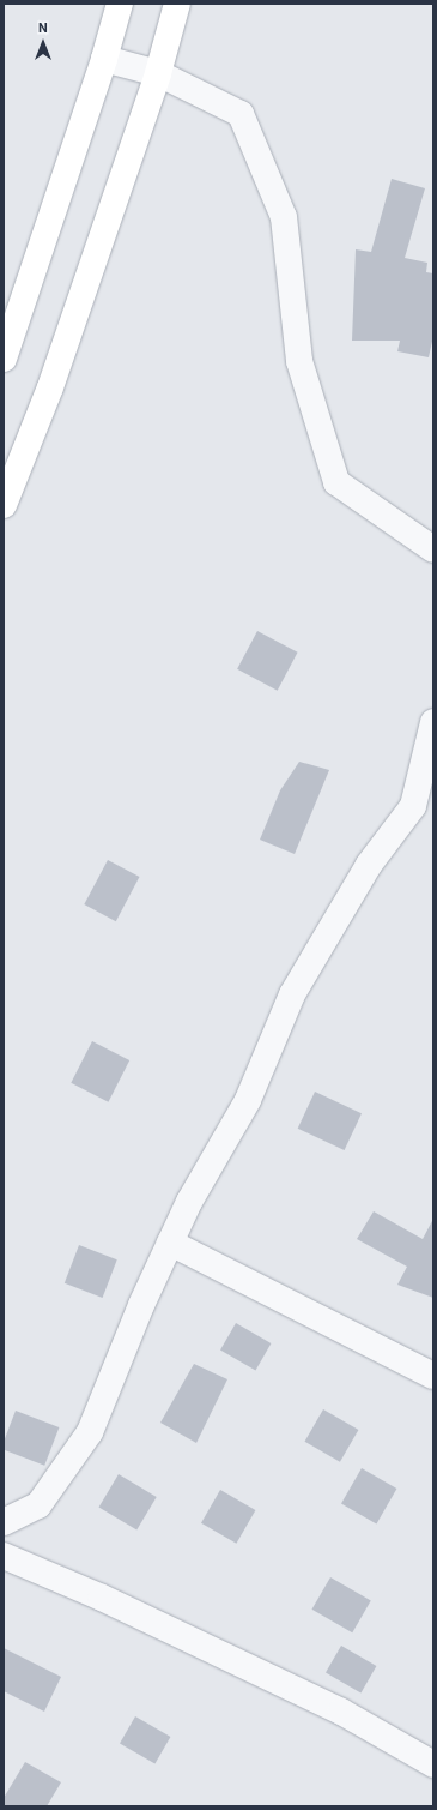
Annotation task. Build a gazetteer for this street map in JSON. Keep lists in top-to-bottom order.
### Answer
{
  "north": "top"
}
